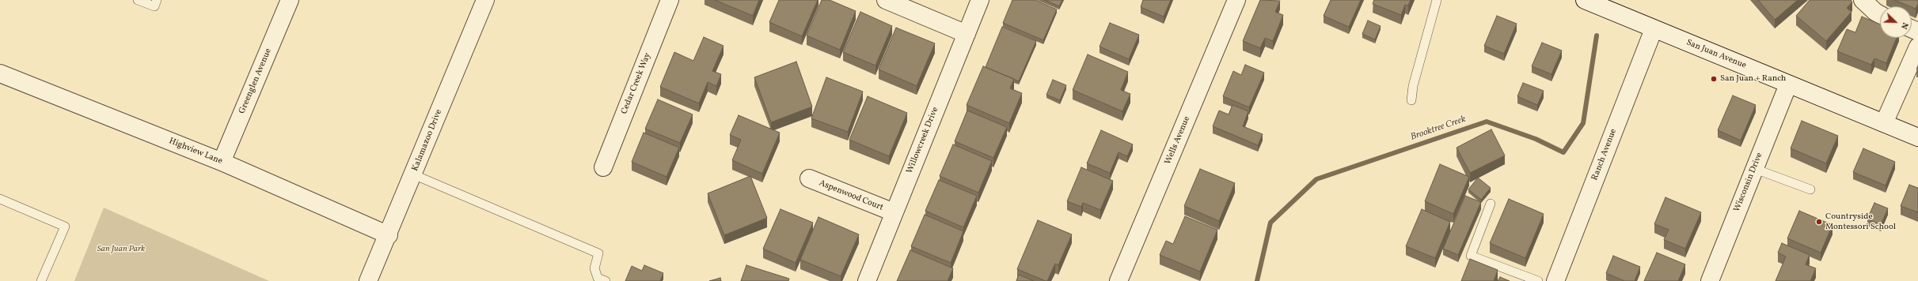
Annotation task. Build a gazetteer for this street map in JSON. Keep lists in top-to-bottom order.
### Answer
{
  "streets": {
    "street": [
      "San Juan Avenue",
      "Greenglen Avenue",
      "Cedar Creek Way",
      "Kalamazoo Drive",
      "Willowcreek Drive",
      "Wells Avenue",
      "Highview Lane",
      "Ranch Avenue",
      "Wisconsin Drive",
      "Aspenwood Court"
    ]
  },
  "crossings": [
    ["San Juan Avenue", "Ranch Avenue"],
    ["San Juan Avenue", "Wisconsin Drive"],
    ["Greenglen Avenue", "Highview Lane"],
    ["Kalamazoo Drive", "Highview Lane"],
    ["Willowcreek Drive", "Aspenwood Court"]
  ],
  "water": ["Brooktree Creek"],
  "parks": ["San Juan Park"],
  "places": ["San Juan + Ranch", "Countryside Montessori School"],
  "north": "bottom right"
}
